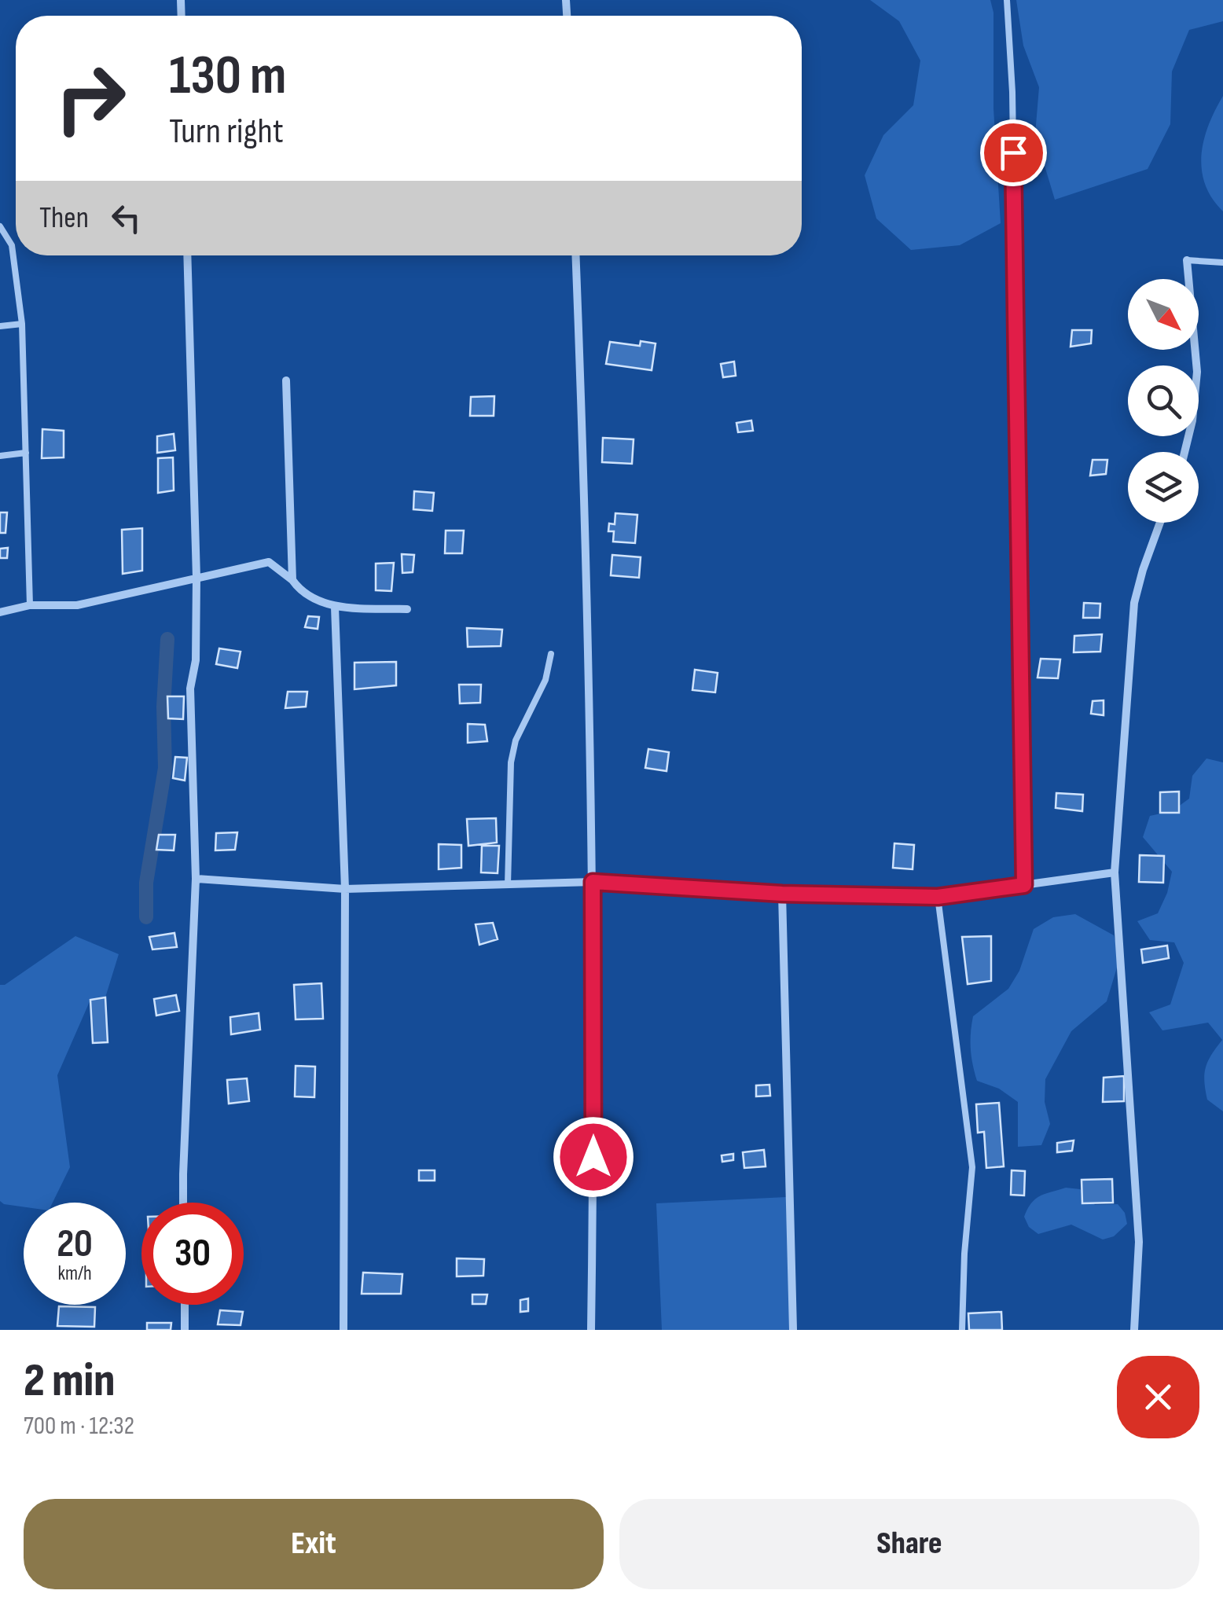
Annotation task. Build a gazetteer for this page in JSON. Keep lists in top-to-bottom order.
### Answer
{
  "north": "bottom right",
  "page": {
    "turn": ["130 m", "Turn right"],
    "then": "Then",
    "speed": "20 km/h",
    "limit": "30",
    "heading": ["2 min", "700 m · 12:32"],
    "buttons": ["Exit", "Share"]
  }
}
